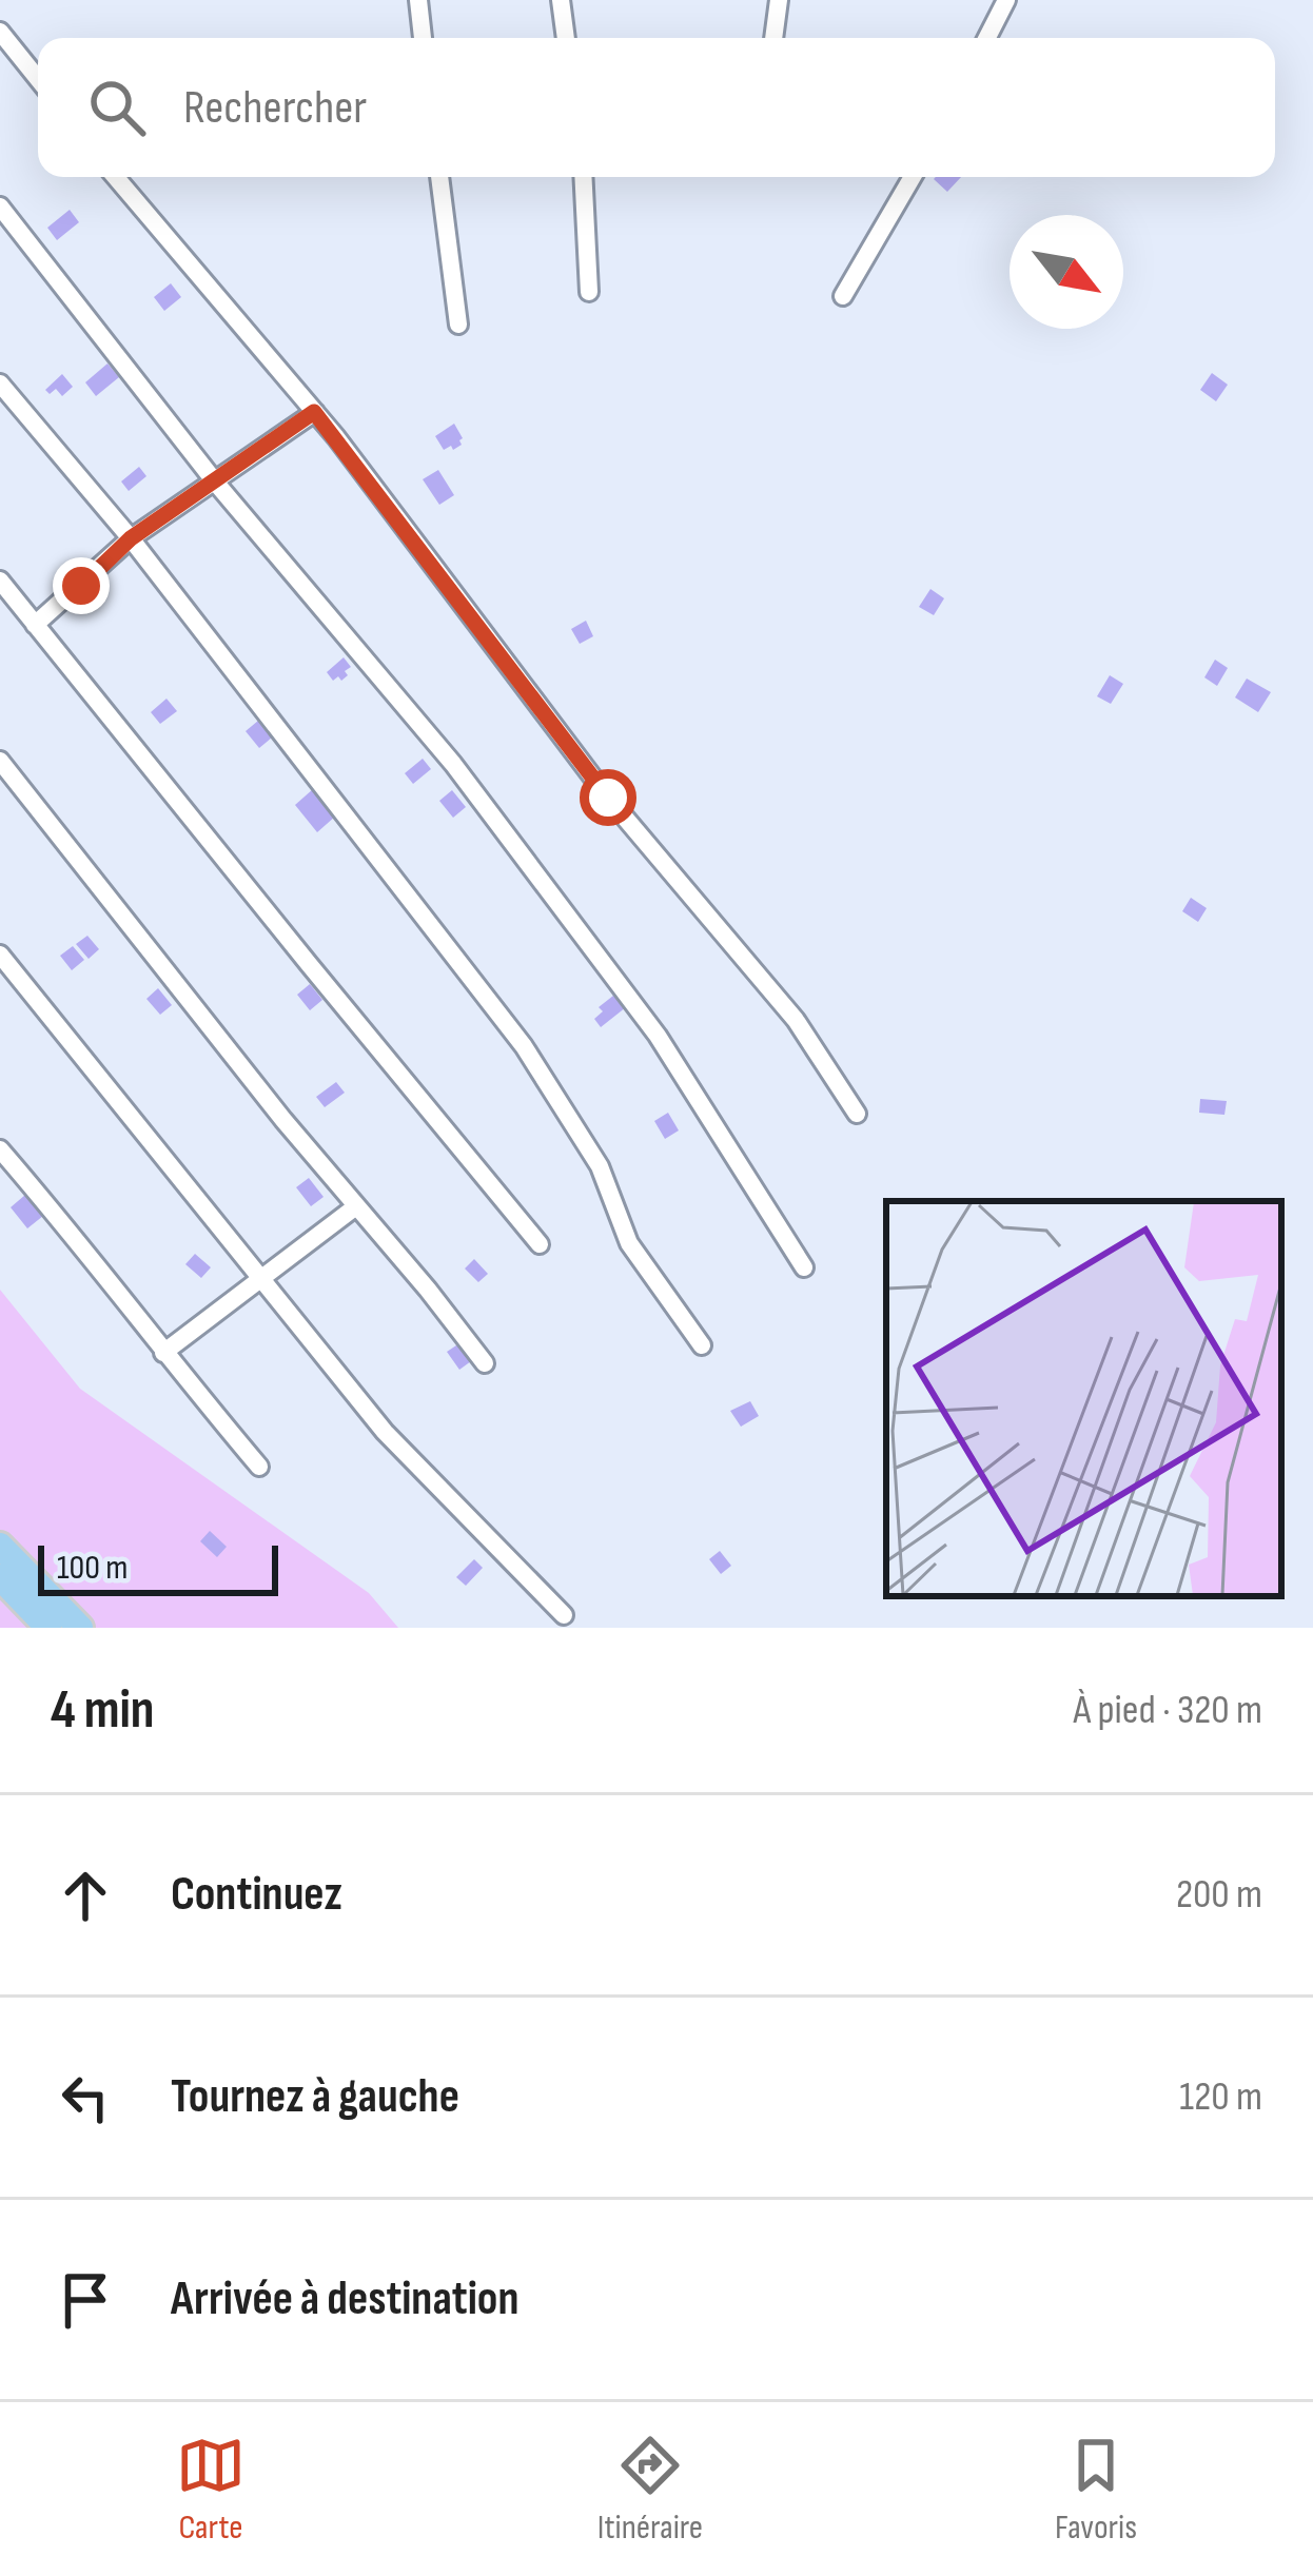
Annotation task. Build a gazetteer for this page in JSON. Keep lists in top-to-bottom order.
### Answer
{
  "scale_bar": "100 m",
  "north": "bottom right",
  "page": {
    "search": "Rechercher",
    "scale": "100 m",
    "heading": ["4 min", "À pied · 320 m"],
    "list": [
      ["Continuez", "200 m"],
      ["Tournez à gauche", "120 m"],
      "Arrivée à destination"
    ],
    "nav": ["Carte", "Itinéraire", "Favoris"]
  }
}
